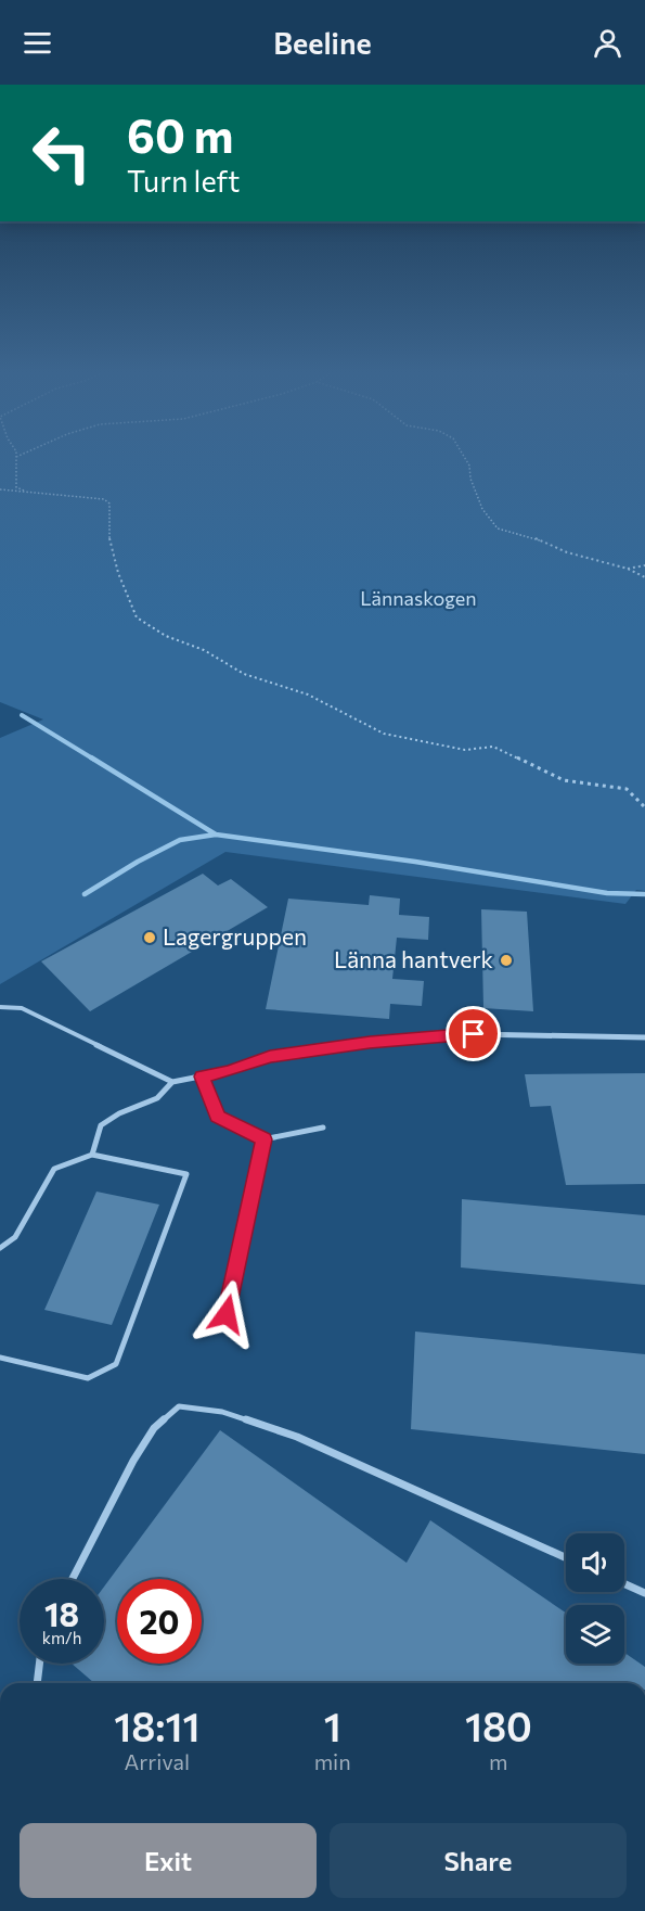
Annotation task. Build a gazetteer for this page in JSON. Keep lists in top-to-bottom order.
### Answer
{
  "parks": ["Lännaskogen"],
  "places": ["Lagergruppen", "Länna hantverk"],
  "page": {
    "header": "Beeline",
    "turn": ["60 m", "Turn left"],
    "speed": "18 km/h",
    "limit": "20",
    "eta": [
      "18:11",
      "Arrival",
      "1",
      "min",
      "180",
      "m"
    ],
    "buttons": ["Exit", "Share"]
  }
}
